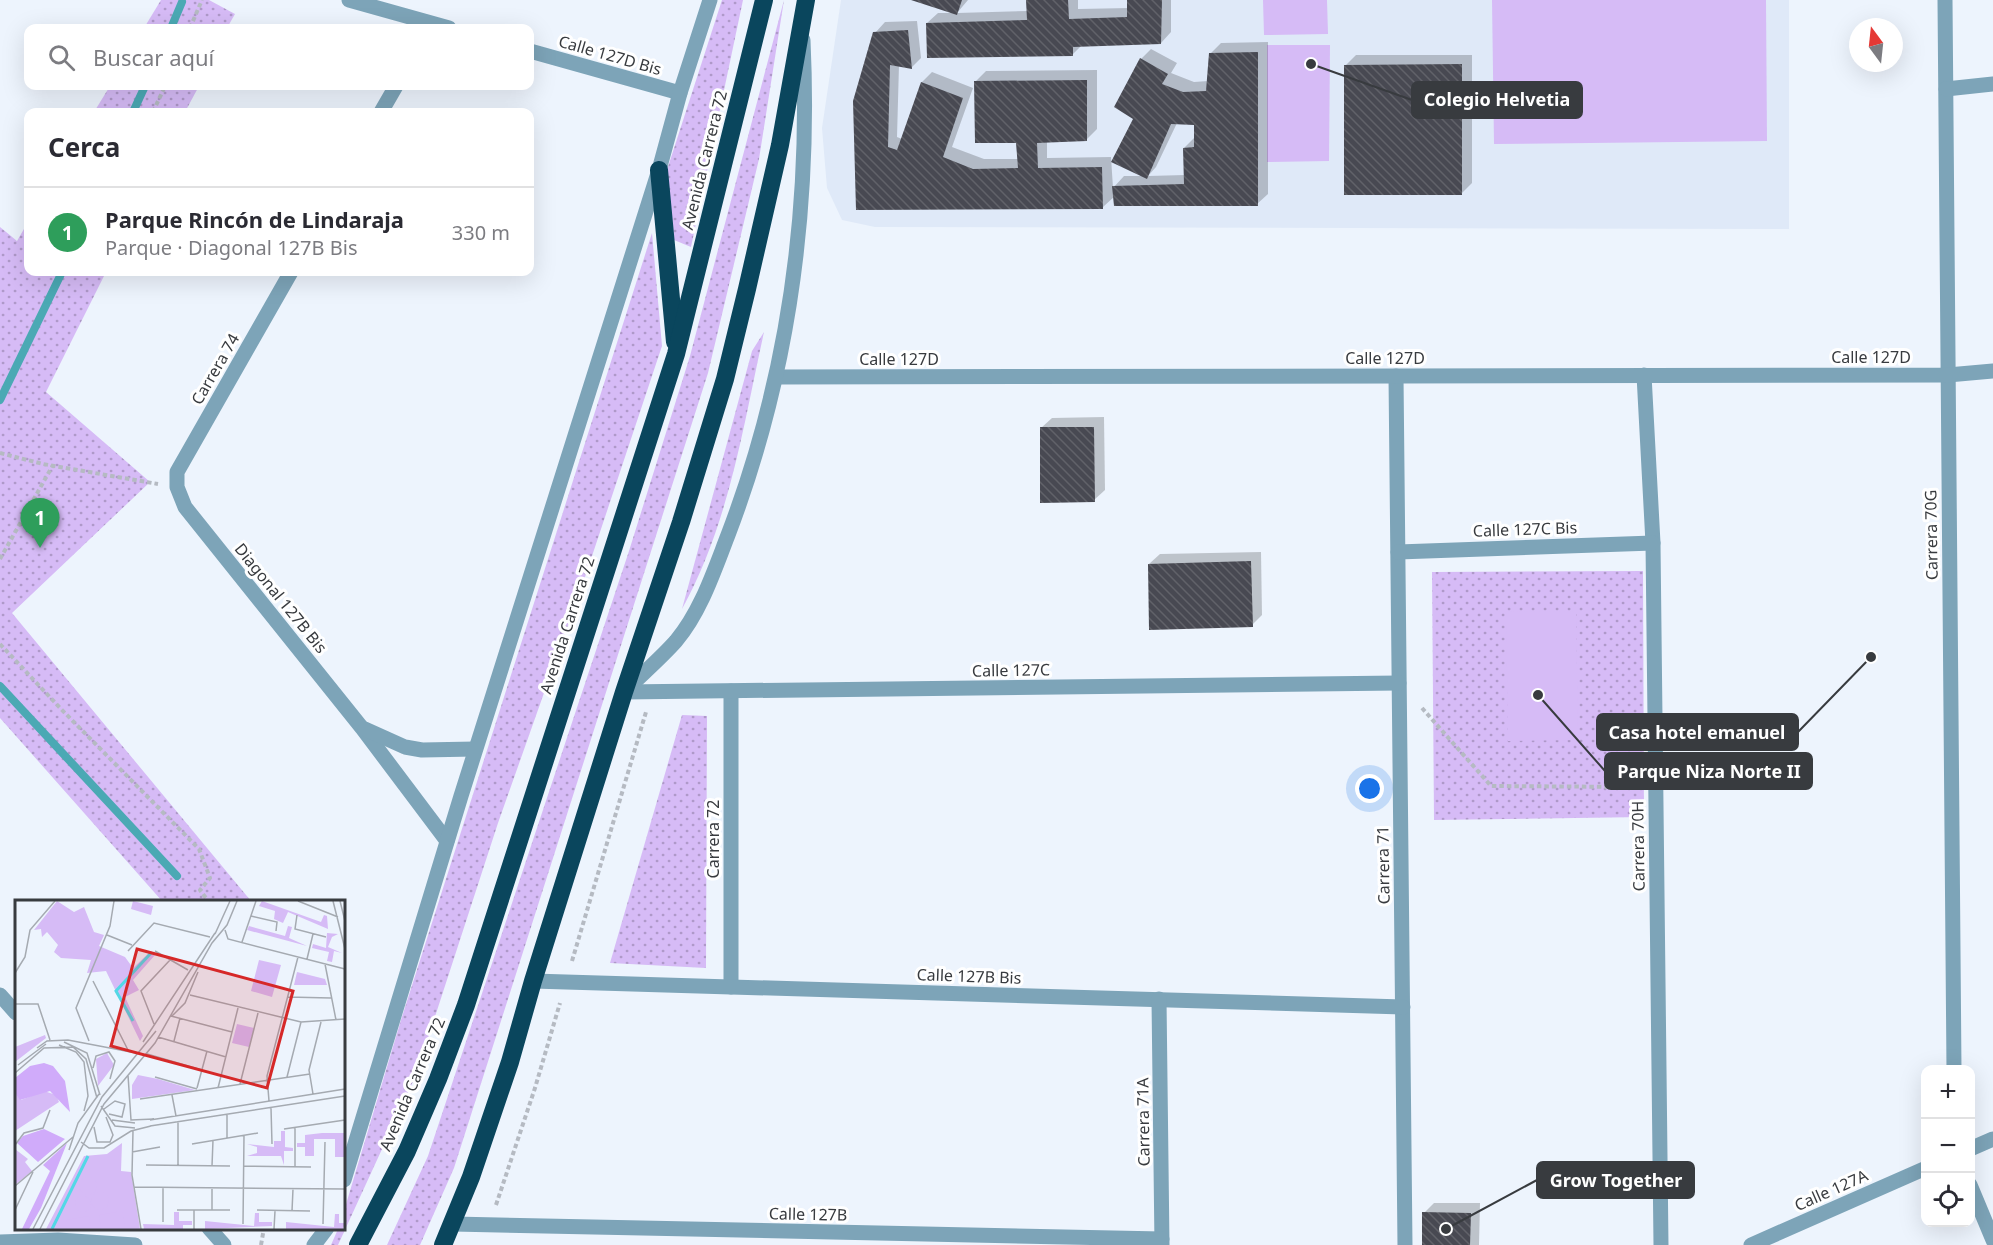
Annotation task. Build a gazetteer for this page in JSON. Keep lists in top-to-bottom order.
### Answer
{
  "streets": {
    "highway": ["Avenida Carrera 72"],
    "street": [
      "Calle 127D Bis",
      "Calle 127D",
      "Carrera 74",
      "Calle 127C Bis",
      "Carrera 70G",
      "Diagonal 127B Bis",
      "Calle 127C",
      "Carrera 72",
      "Carrera 70H",
      "Carrera 71",
      "Calle 127B Bis",
      "Carrera 71A",
      "Calle 127A",
      "Calle 127B"
    ]
  },
  "crossings": [
    ["Calle 127D Bis", "Avenida Carrera 72"],
    ["Avenida Carrera 72", "Diagonal 127B Bis"],
    ["Calle 127D", "Carrera 70G"],
    ["Calle 127D", "Carrera 70H"],
    ["Calle 127D", "Carrera 71"],
    ["Carrera 74", "Diagonal 127B Bis"],
    ["Calle 127C Bis", "Carrera 70H"],
    ["Calle 127C Bis", "Carrera 71"],
    ["Calle 127C", "Carrera 72"],
    ["Calle 127C", "Carrera 71"],
    ["Carrera 72", "Calle 127B Bis"],
    ["Carrera 71", "Calle 127B Bis"],
    ["Calle 127B Bis", "Carrera 71A"],
    ["Carrera 71A", "Calle 127B"]
  ],
  "places": [
    "Colegio Helvetia",
    "Casa hotel emanuel",
    "Parque Niza Norte II",
    "Grow Together"
  ],
  "north": "top",
  "page": {
    "search": "Buscar aquí",
    "heading": "Cerca",
    "list": [
      {
        "mark": "1",
        "name": "Parque Rincón de Lindaraja",
        "note": "Parque · Diagonal 127B Bis",
        "value": "330 m"
      }
    ],
    "pins": "1",
    "map_buttons": ["+", "−"]
  }
}
